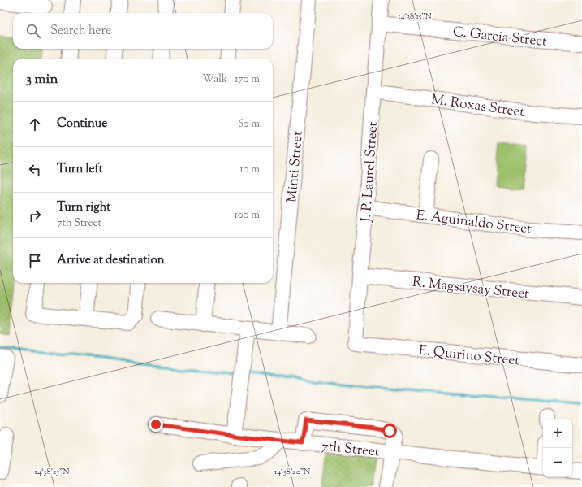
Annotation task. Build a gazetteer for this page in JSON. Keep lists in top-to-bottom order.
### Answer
{
  "streets": {
    "street": [
      "C. Garcia Street",
      "M. Roxas Street",
      "Minti Street",
      "J. P. Laurel Street",
      "E. Aguinaldo Street",
      "R. Magsaysay Street",
      "E. Quirino Street",
      "7th Street"
    ]
  },
  "crossings": [
    ["C. Garcia Street", "J. P. Laurel Street"],
    ["M. Roxas Street", "J. P. Laurel Street"],
    ["J. P. Laurel Street", "E. Aguinaldo Street"],
    ["J. P. Laurel Street", "R. Magsaysay Street"],
    ["J. P. Laurel Street", "E. Quirino Street"]
  ],
  "page": {
    "search": "Search here",
    "heading": ["3 min", "Walk · 170 m"],
    "list": [
      ["Continue", "60 m"],
      ["Turn left", "10 m"],
      ["Turn right", "7th Street", "100 m"],
      "Arrive at destination"
    ],
    "map_buttons": ["+", "−"]
  },
  "coordinates": ["14°38'15\"N", "14°38'25\"N", "14°38'20\"N"]
}
